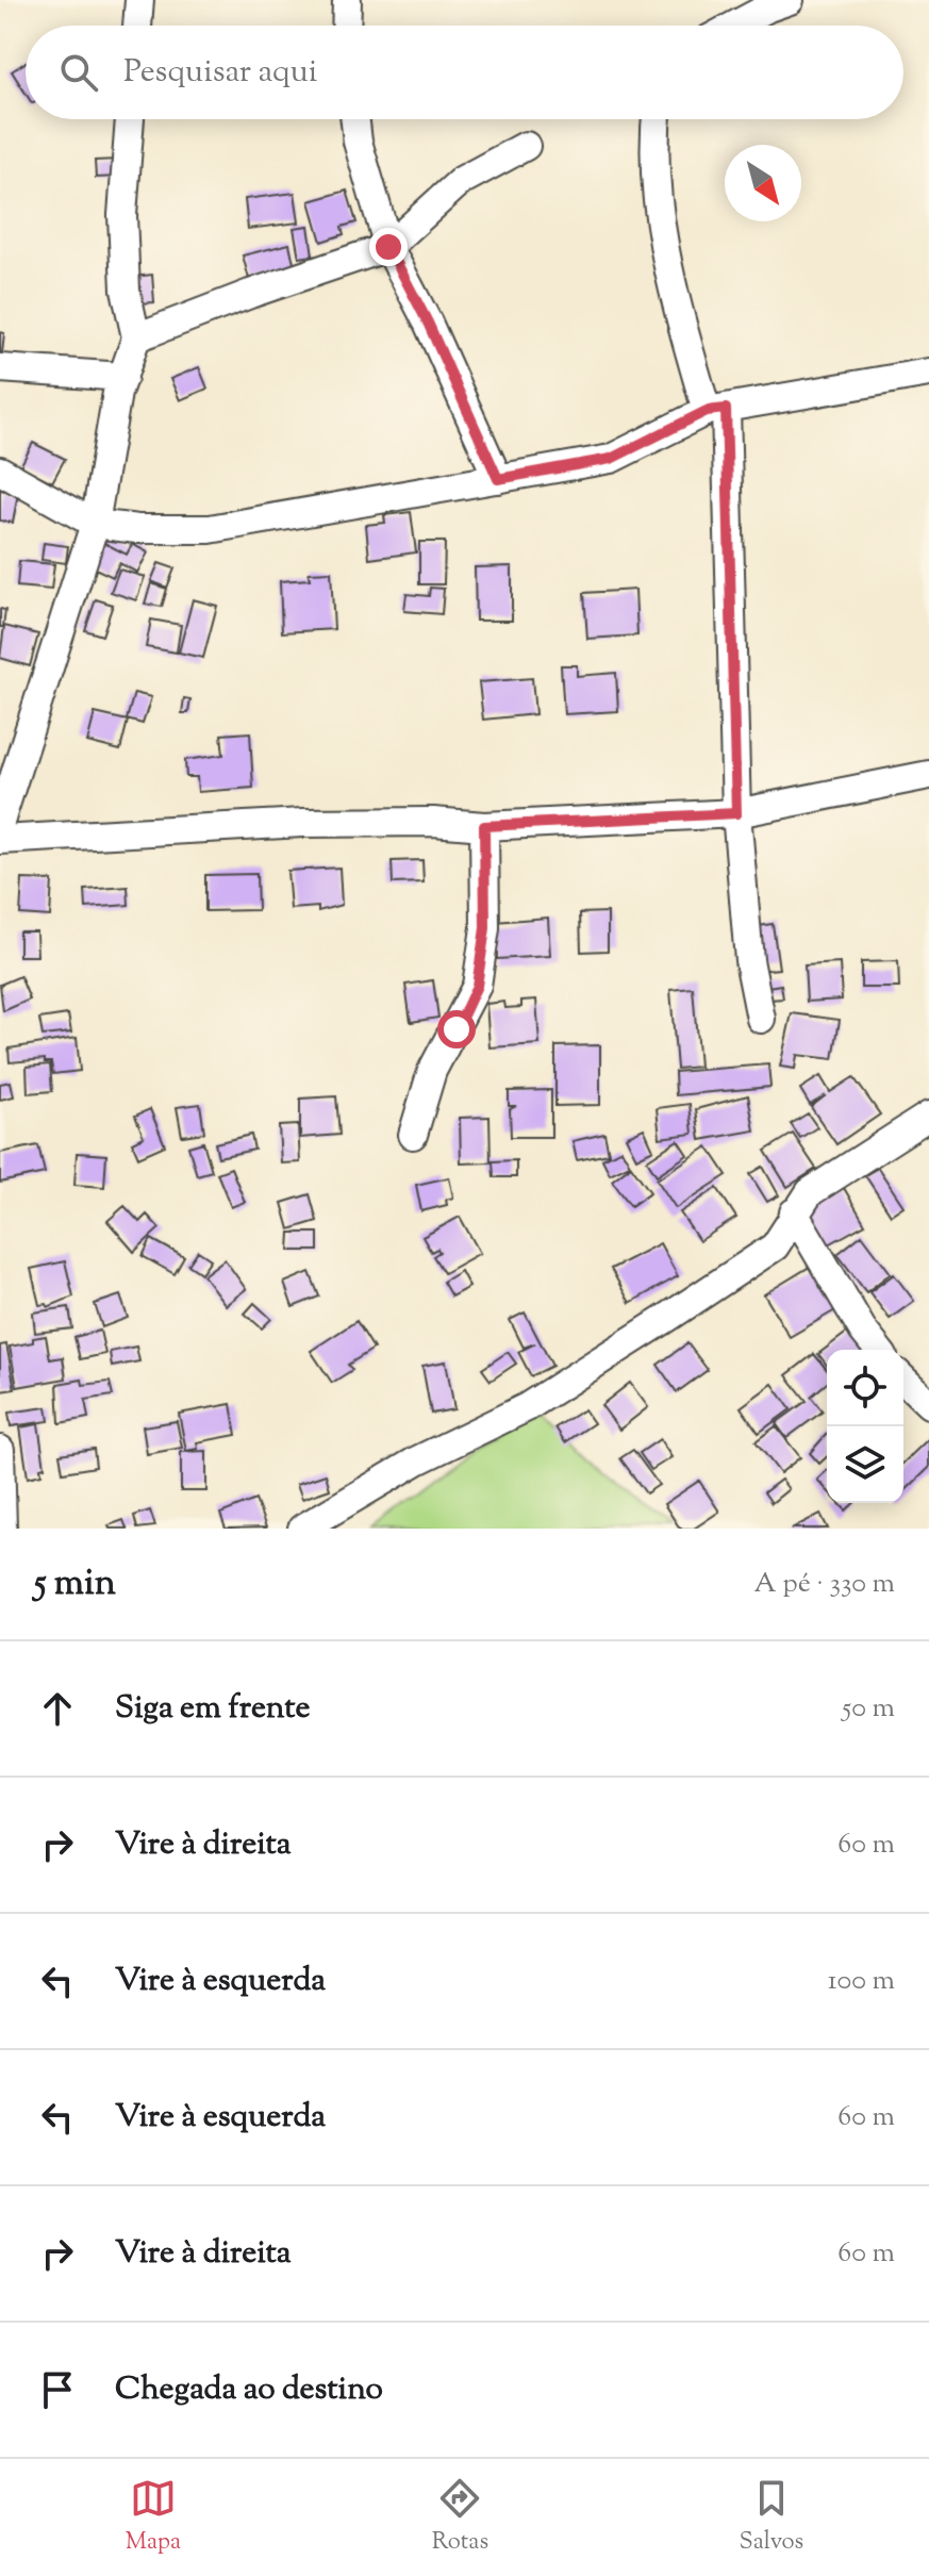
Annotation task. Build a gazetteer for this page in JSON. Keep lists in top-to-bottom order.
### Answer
{
  "north": "bottom right",
  "page": {
    "search": "Pesquisar aqui",
    "heading": ["5 min", "A pé · 330 m"],
    "list": [
      ["Siga em frente", "50 m"],
      ["Vire à direita", "60 m"],
      ["Vire à esquerda", "100 m"],
      ["Vire à esquerda", "60 m"],
      ["Vire à direita", "60 m"],
      "Chegada ao destino"
    ],
    "nav": ["Mapa", "Rotas", "Salvos"]
  }
}
